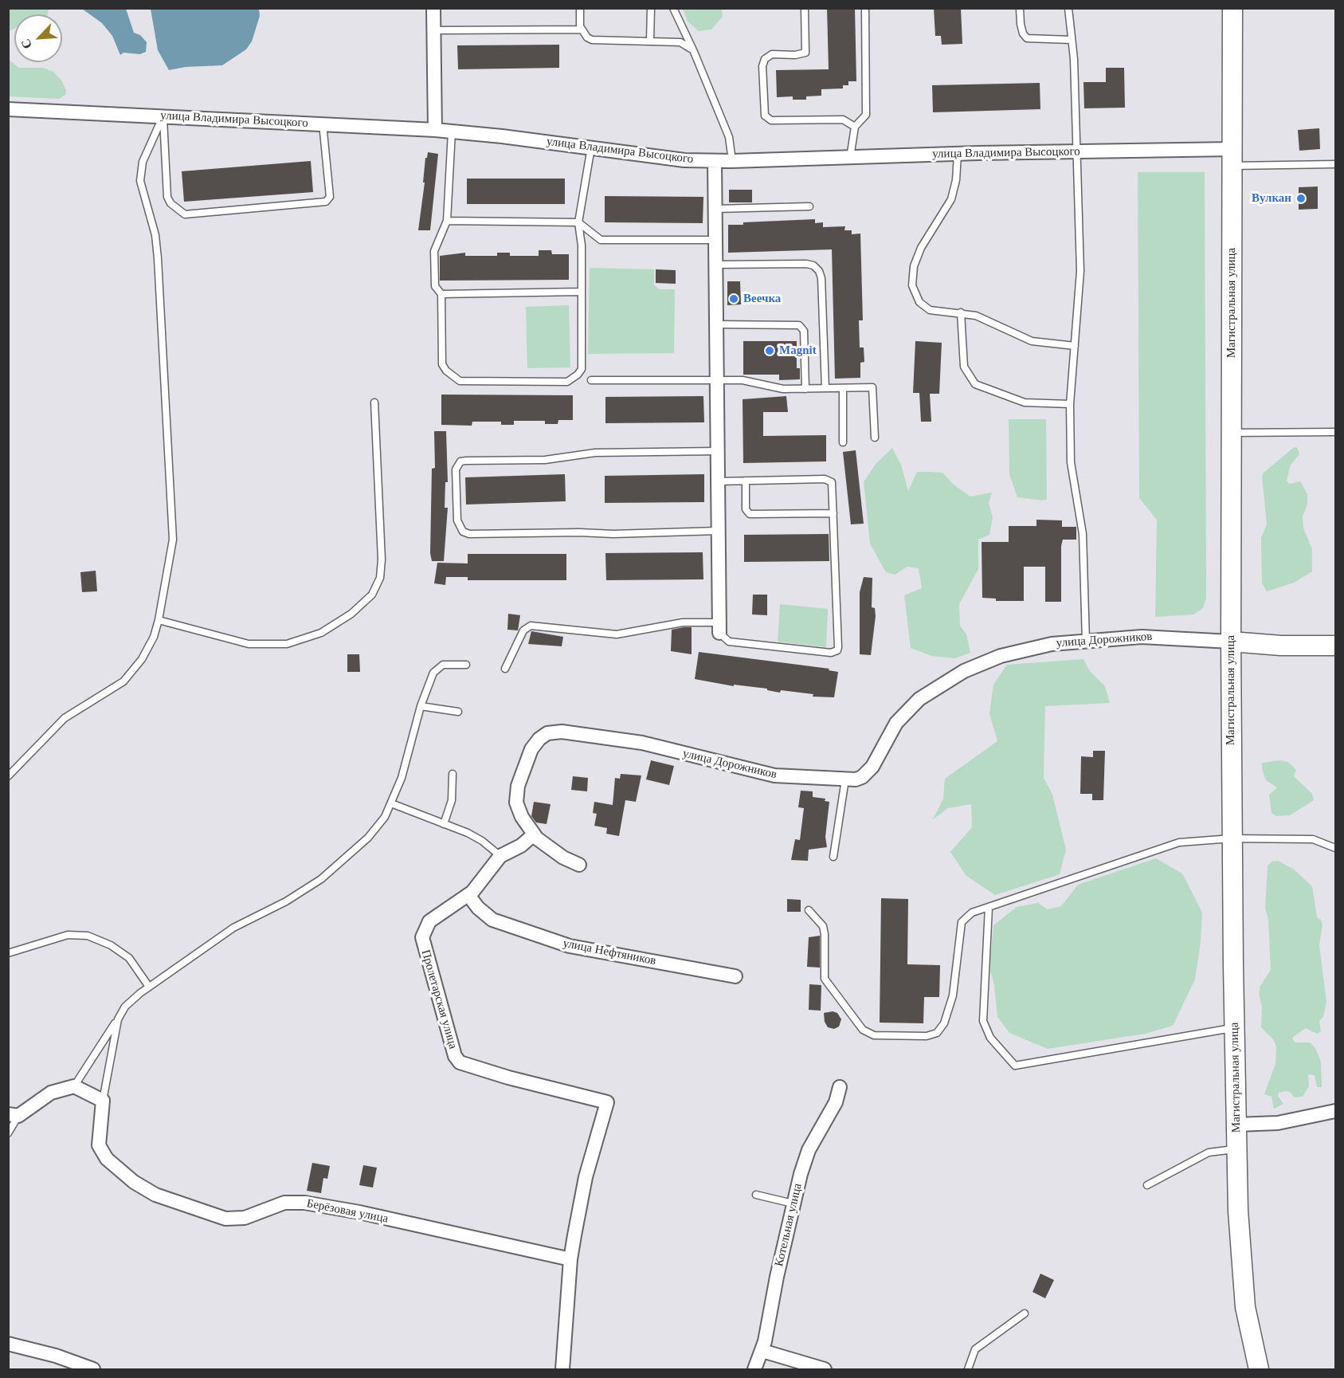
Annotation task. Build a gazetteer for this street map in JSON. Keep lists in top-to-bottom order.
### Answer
{
  "streets": {
    "main road": ["Магистральная улица"],
    "street": [
      "улица Владимира Высоцкого",
      "улица Дорожников",
      "улица Нефтяников",
      "Пролетарская улица",
      "Берёзовая улица",
      "Котельная улица"
    ]
  },
  "crossings": [
    ["улица Владимира Высоцкого", "Магистральная улица"],
    ["Магистральная улица", "улица Дорожников"],
    ["улица Дорожников", "Пролетарская улица"],
    ["улица Нефтяников", "Пролетарская улица"],
    ["Пролетарская улица", "Берёзовая улица"]
  ],
  "places": ["Вулкан", "Веечка", "Magnit"],
  "north": "bottom left"
}
